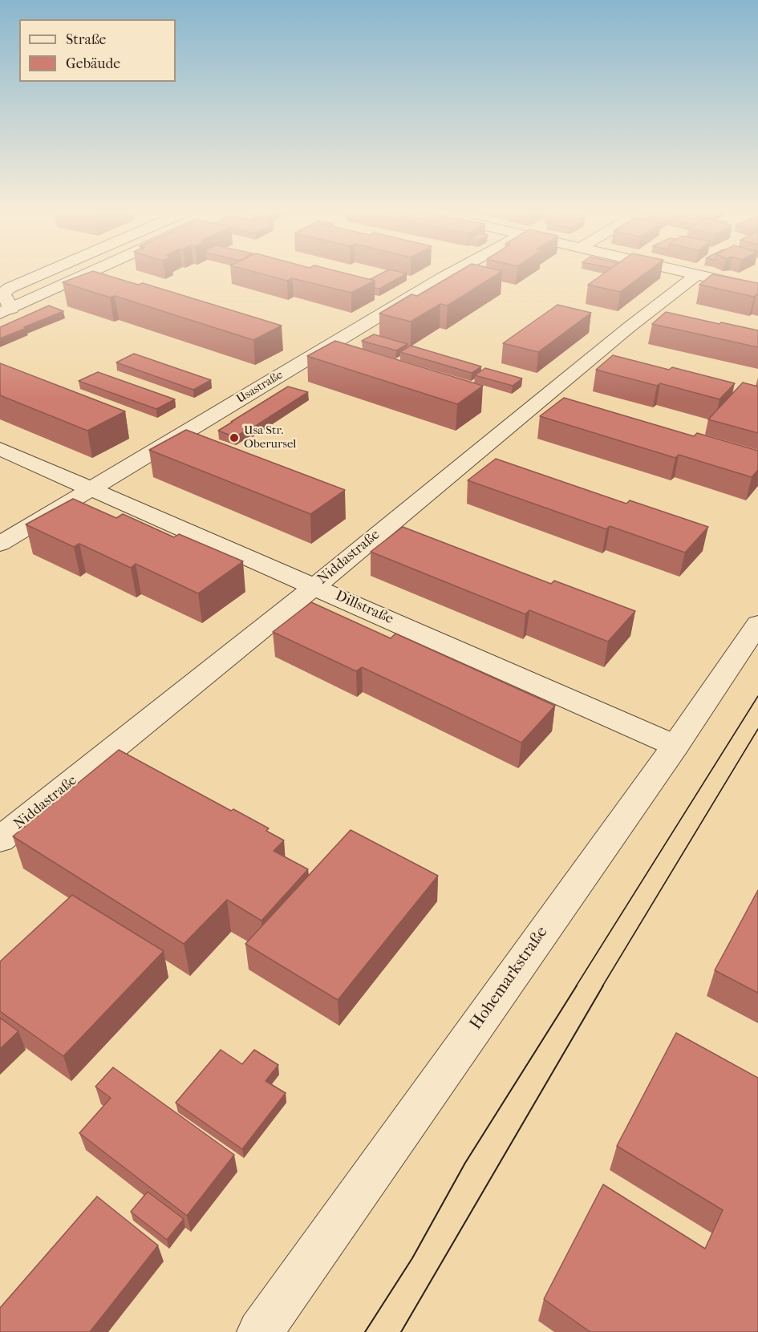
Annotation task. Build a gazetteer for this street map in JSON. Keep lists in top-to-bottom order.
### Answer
{
  "streets": {
    "street": [
      "Usastraße",
      "Niddastraße",
      "Dillstraße",
      "Hohemarkstraße"
    ]
  },
  "crossings": [
    ["Usastraße", "Dillstraße"],
    ["Niddastraße", "Dillstraße"],
    ["Dillstraße", "Hohemarkstraße"]
  ],
  "places": ["Usa Str. Oberursel"],
  "legend": ["Straße", "Gebäude"]
}
